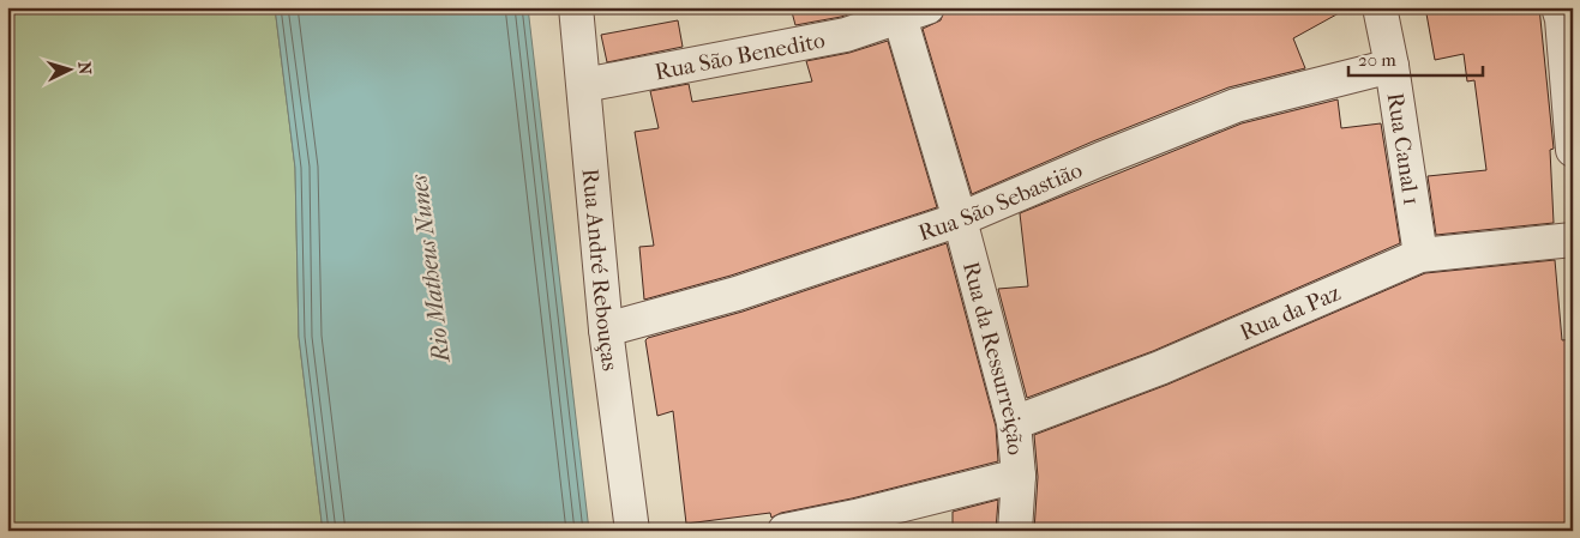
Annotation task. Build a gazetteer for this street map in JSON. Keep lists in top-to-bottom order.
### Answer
{
  "streets": {
    "street": [
      "Rua São Benedito",
      "Rua Canal 1",
      "Rua São Sebastião",
      "Rua André Rebouças",
      "Rua da Paz",
      "Rua da Ressurreição"
    ]
  },
  "crossings": [
    ["Rua São Benedito", "Rua André Rebouças"],
    ["Rua São Benedito", "Rua da Ressurreição"],
    ["Rua Canal 1", "Rua São Sebastião"],
    ["Rua Canal 1", "Rua da Paz"],
    ["Rua São Sebastião", "Rua André Rebouças"],
    ["Rua São Sebastião", "Rua da Ressurreição"],
    ["Rua da Paz", "Rua da Ressurreição"]
  ],
  "water": ["Rio Matheus Nunes"],
  "scale_bar": "20 m",
  "north": "right"
}
